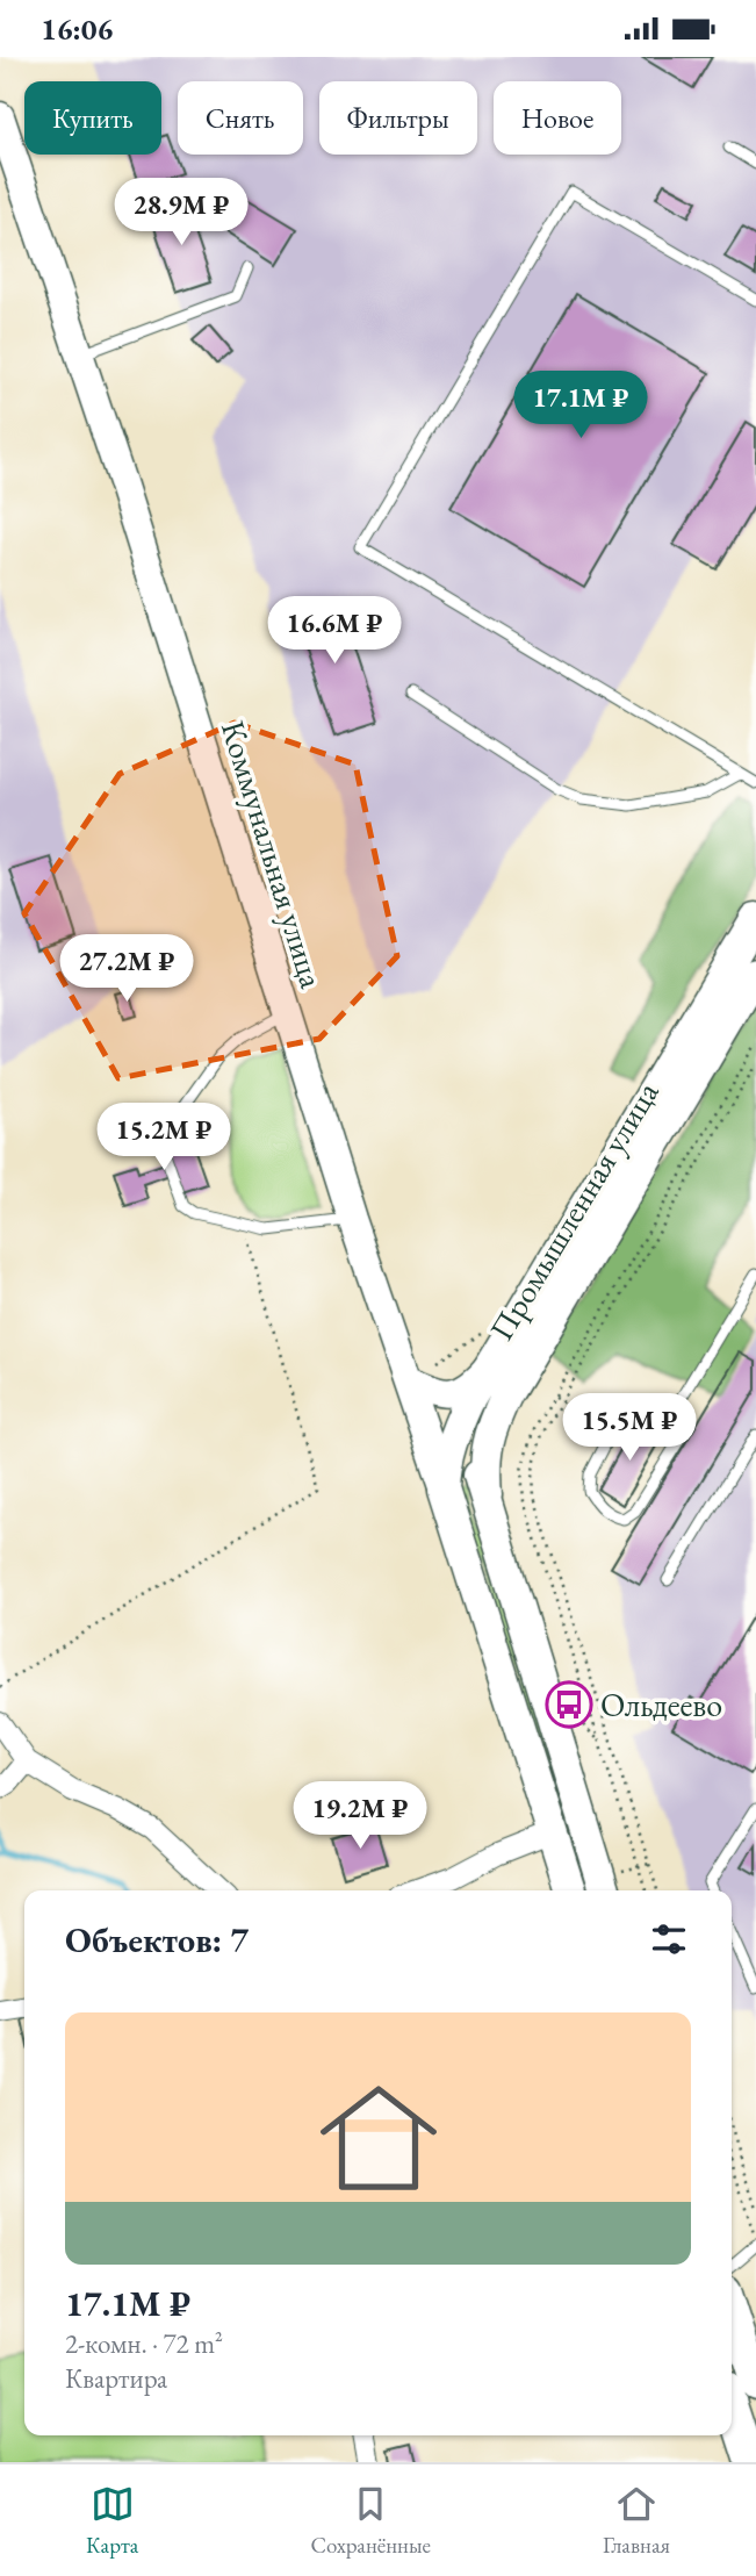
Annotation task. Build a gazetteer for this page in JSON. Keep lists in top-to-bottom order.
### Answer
{
  "streets": {
    "main road": ["Коммунальная улица", "Промышленная улица"]
  },
  "crossings": [
    ["Коммунальная улица", "Промышленная улица"]
  ],
  "places": {
    "bus stop": ["Ольдеево"]
  },
  "page": {
    "status": "16:06",
    "chip": [
      "Купить",
      "Снять",
      "Фильтры",
      "Новое"
    ],
    "price": [
      "28.9M ₽",
      "17.1M ₽",
      "16.6M ₽",
      "27.2M ₽",
      "15.2M ₽",
      "15.5M ₽",
      "19.2M ₽"
    ],
    "heading": "Объектов: 7",
    "list": [
      {
        "name": "17.1M ₽",
        "note": "2-комн. · 72 m² · Квартира"
      }
    ],
    "tabs": ["Карта", "Сохранённые", "Главная"]
  }
}
